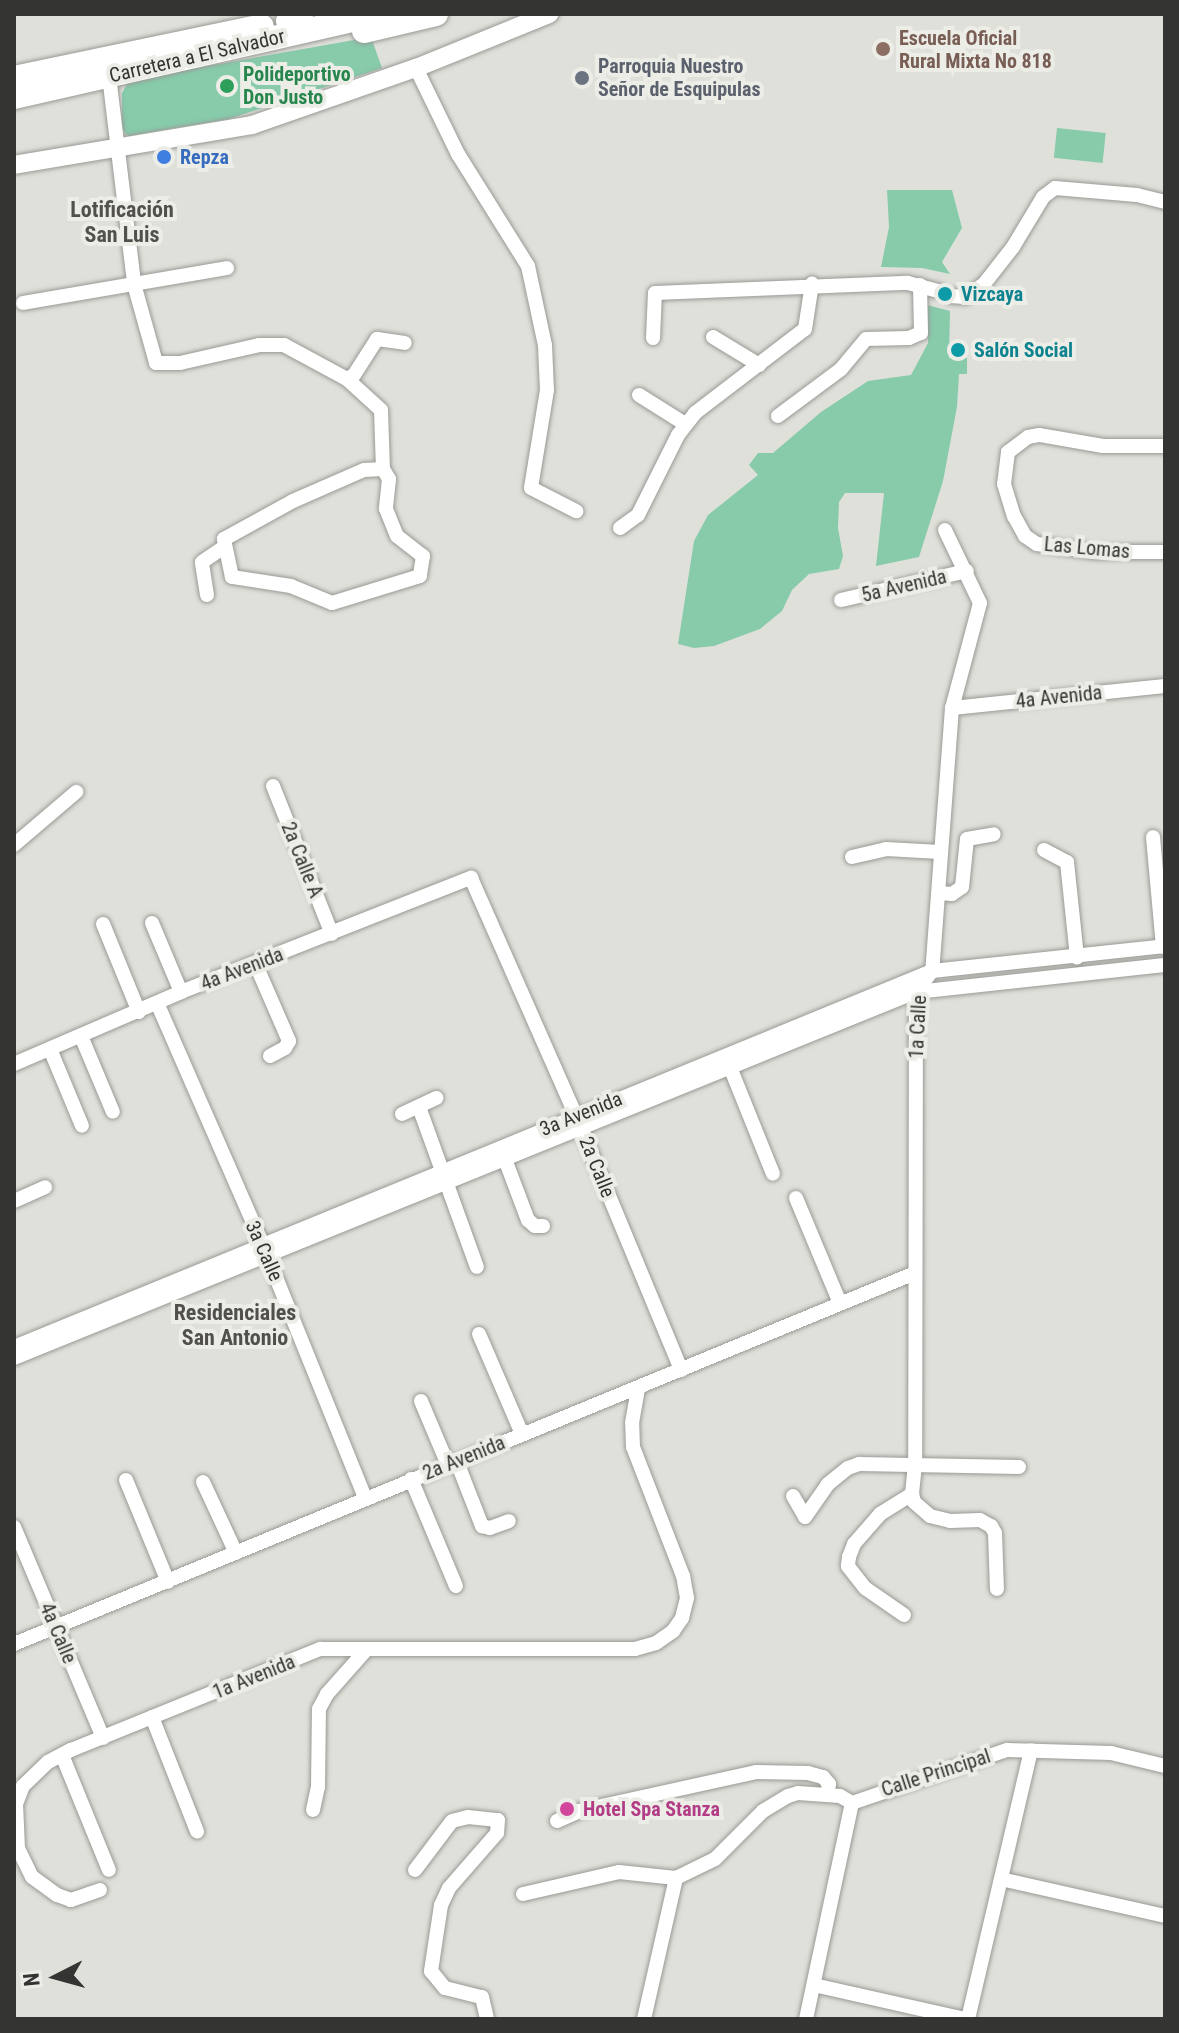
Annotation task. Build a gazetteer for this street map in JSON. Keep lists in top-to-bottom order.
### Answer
{
  "streets": {
    "highway": ["Carretera a El Salvador"],
    "street": [
      "Las Lomas",
      "5a Avenida",
      "4a Avenida",
      "2a Calle A",
      "1a Calle",
      "3a Avenida",
      "2a Calle",
      "3a Calle",
      "2a Avenida",
      "4a Calle",
      "1a Avenida",
      "Calle Principal"
    ]
  },
  "crossings": [
    ["5a Avenida", "1a Calle"],
    ["4a Avenida", "2a Calle A"],
    ["4a Avenida", "1a Calle"],
    ["4a Avenida", "2a Calle"],
    ["4a Avenida", "3a Calle"],
    ["1a Calle", "3a Avenida"],
    ["1a Calle", "2a Avenida"],
    ["3a Avenida", "2a Calle"],
    ["3a Avenida", "3a Calle"],
    ["2a Calle", "2a Avenida"],
    ["3a Calle", "2a Avenida"],
    ["2a Avenida", "4a Calle"],
    ["2a Avenida", "1a Avenida"],
    ["4a Calle", "1a Avenida"]
  ],
  "districts": ["Lotificación San Luis", "Residenciales San Antonio"],
  "places": [
    "Escuela Oficial Rural Mixta No 818",
    "Parroquia Nuestro Señor de Esquipulas",
    "Polideportivo Don Justo",
    "Repza",
    "Vizcaya",
    "Salón Social",
    "Hotel Spa Stanza"
  ],
  "north": "left"
}
